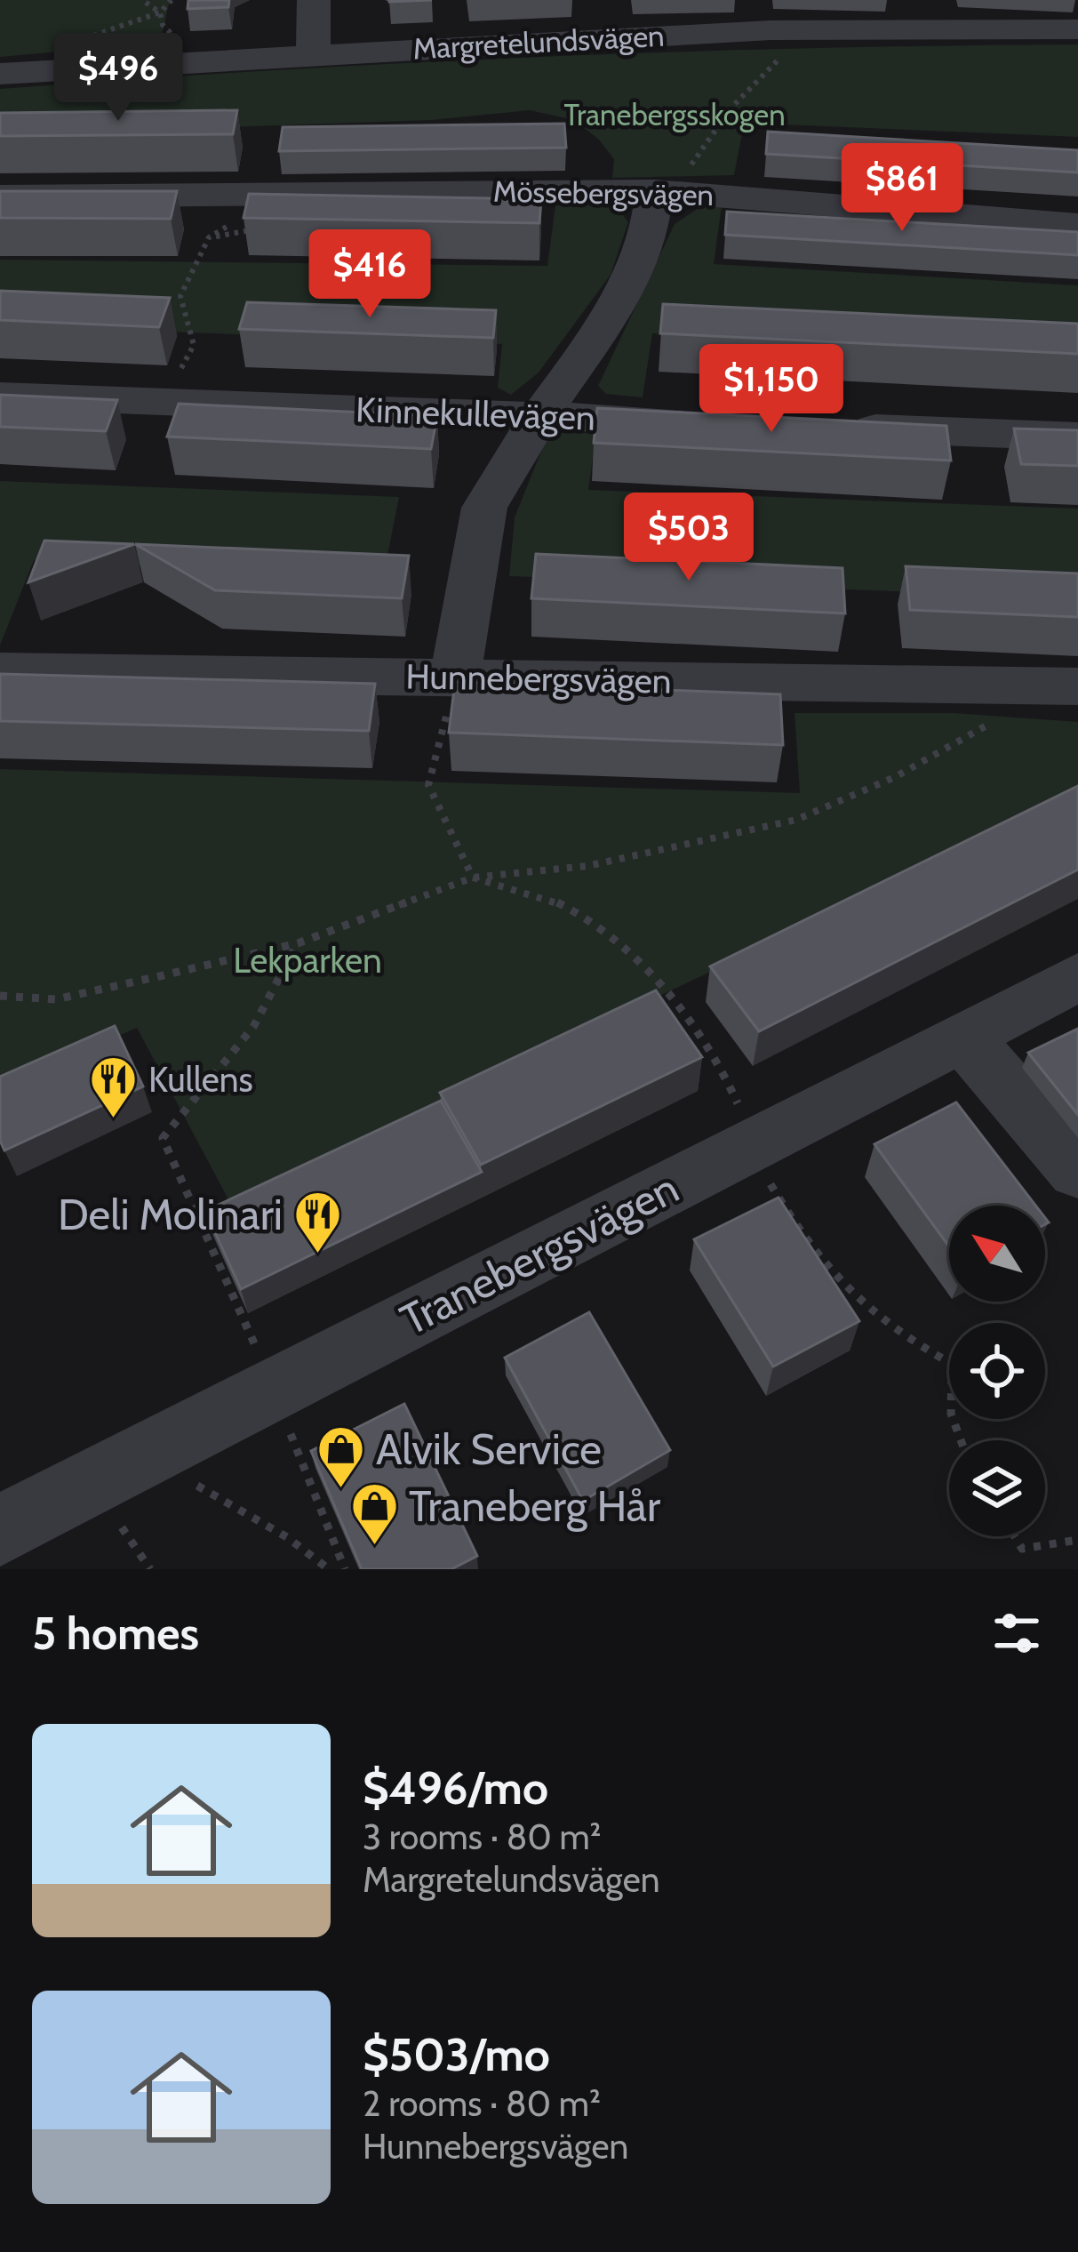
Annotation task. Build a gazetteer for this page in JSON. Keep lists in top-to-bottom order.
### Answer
{
  "streets": {
    "street": [
      "Margretelundsvägen",
      "Mössebergsvägen",
      "Kinnekullevägen",
      "Hunnebergsvägen",
      "Tranebergsvägen"
    ]
  },
  "parks": ["Tranebergsskogen", "Lekparken"],
  "places": {
    "restaurant": ["Kullens", "Deli Molinari"],
    "shop": ["Alvik Service", "Traneberg Hår"]
  },
  "north": "top left",
  "page": {
    "price": [
      "$496",
      "$861",
      "$416",
      "$1,150",
      "$503"
    ],
    "heading": "5 homes",
    "list": [
      {
        "name": "$496/mo",
        "note": "3 rooms · 80 m² · Margretelundsvägen"
      },
      {
        "name": "$503/mo",
        "note": "2 rooms · 80 m² · Hunnebergsvägen"
      }
    ]
  }
}
